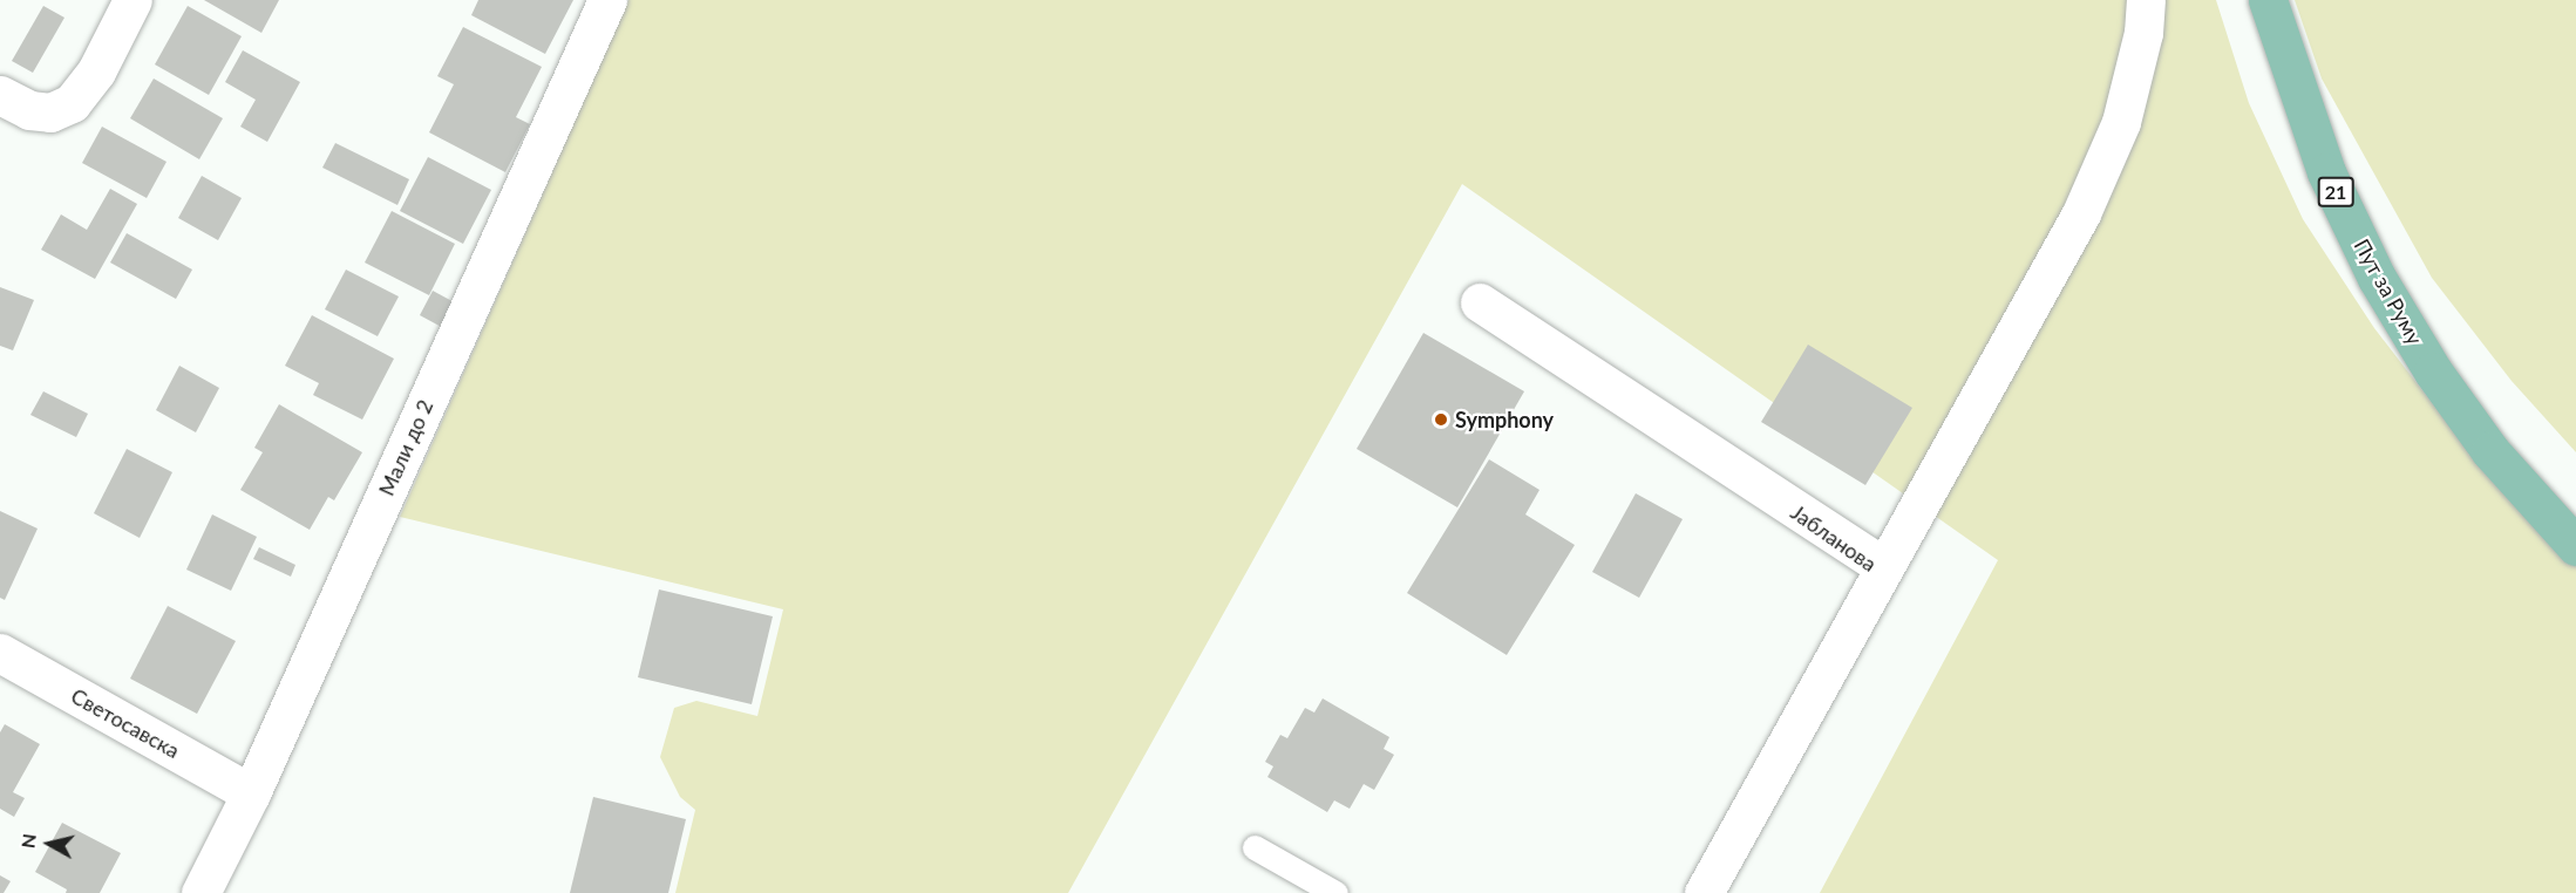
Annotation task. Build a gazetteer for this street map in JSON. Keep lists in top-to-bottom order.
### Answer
{
  "streets": {
    "main road": ["21", "Пут за Руму"],
    "street": ["Мали до 2", "Јабланова", "Светосавска"]
  },
  "crossings": [
    ["Мали до 2", "Светосавска"]
  ],
  "places": ["Symphony"],
  "north": "left"
}
